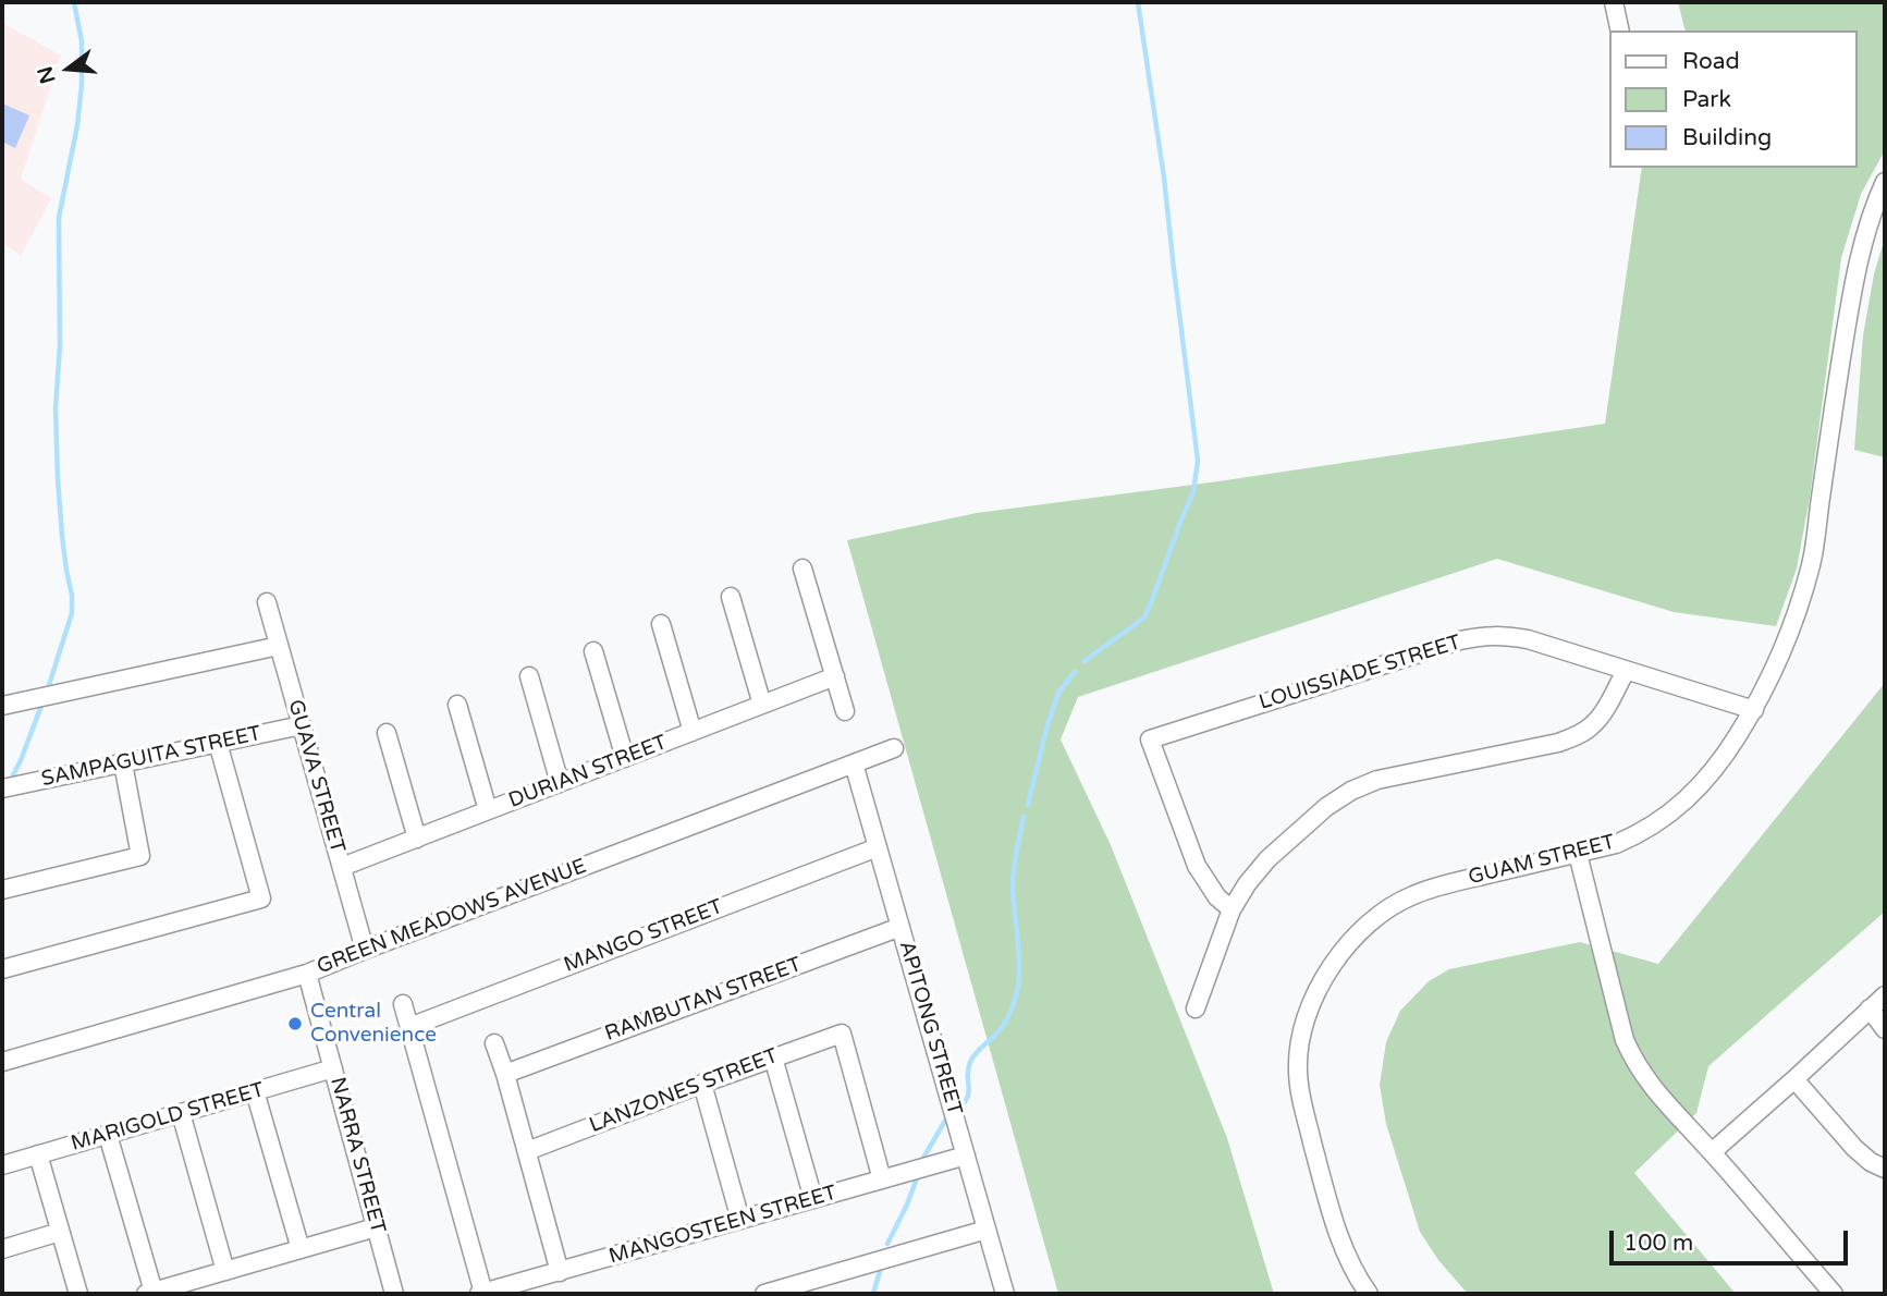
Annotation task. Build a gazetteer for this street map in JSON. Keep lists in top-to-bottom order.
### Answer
{
  "streets": {
    "street": [
      "LOUISSIADE STREET",
      "SAMPAGUITA STREET",
      "DURIAN STREET",
      "GUAVA STREET",
      "GUAM STREET",
      "GREEN MEADOWS AVENUE",
      "MANGO STREET",
      "RAMBUTAN STREET",
      "APITONG STREET",
      "LANZONES STREET",
      "MARIGOLD STREET",
      "NARRA STREET",
      "MANGOSTEEN STREET"
    ]
  },
  "crossings": [
    ["LOUISSIADE STREET", "GUAM STREET"],
    ["SAMPAGUITA STREET", "GUAVA STREET"],
    ["DURIAN STREET", "GUAVA STREET"],
    ["GUAVA STREET", "GREEN MEADOWS AVENUE"],
    ["GREEN MEADOWS AVENUE", "APITONG STREET"],
    ["GREEN MEADOWS AVENUE", "NARRA STREET"],
    ["MANGO STREET", "APITONG STREET"],
    ["RAMBUTAN STREET", "APITONG STREET"],
    ["APITONG STREET", "MANGOSTEEN STREET"],
    ["LANZONES STREET", "MANGOSTEEN STREET"],
    ["MARIGOLD STREET", "NARRA STREET"]
  ],
  "places": ["Central Convenience"],
  "legend": ["Road", "Park", "Building"],
  "scale_bar": "100 m",
  "north": "left"
}
